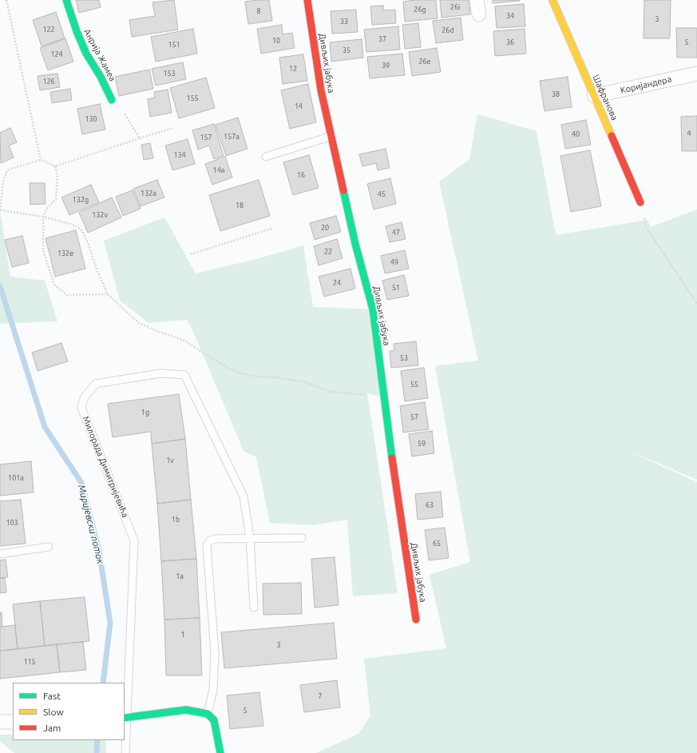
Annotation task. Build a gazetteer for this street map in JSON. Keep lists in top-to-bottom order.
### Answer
{
  "streets": {
    "street": [
      "Анрија Жамеа",
      "Дивљих јабука",
      "Коријандера",
      "Шафранова"
    ],
    "lane": ["Милорада Димитријевића"]
  },
  "crossings": [
    ["Коријандера", "Шафранова"]
  ],
  "water": ["Миријевски поток"],
  "house_numbers": [
    "26i",
    "26g",
    "8",
    "34",
    "3",
    "33",
    "122",
    "26d",
    "37",
    "10",
    "36",
    "5",
    "151",
    "35",
    "124",
    "26e",
    "39",
    "12",
    "153",
    "126",
    "38",
    "155",
    "14",
    "130",
    "4",
    "40",
    "157a",
    "157",
    "134",
    "14a",
    "16",
    "132a",
    "45",
    "132g",
    "18",
    "132v",
    "20",
    "47",
    "22",
    "132e",
    "49",
    "24",
    "51",
    "53",
    "55",
    "1g",
    "57",
    "59",
    "1v",
    "101a",
    "63",
    "1b",
    "103",
    "65",
    "1a",
    "1",
    "3",
    "115",
    "7",
    "5"
  ],
  "legend": ["Fast", "Slow", "Jam"]
}
